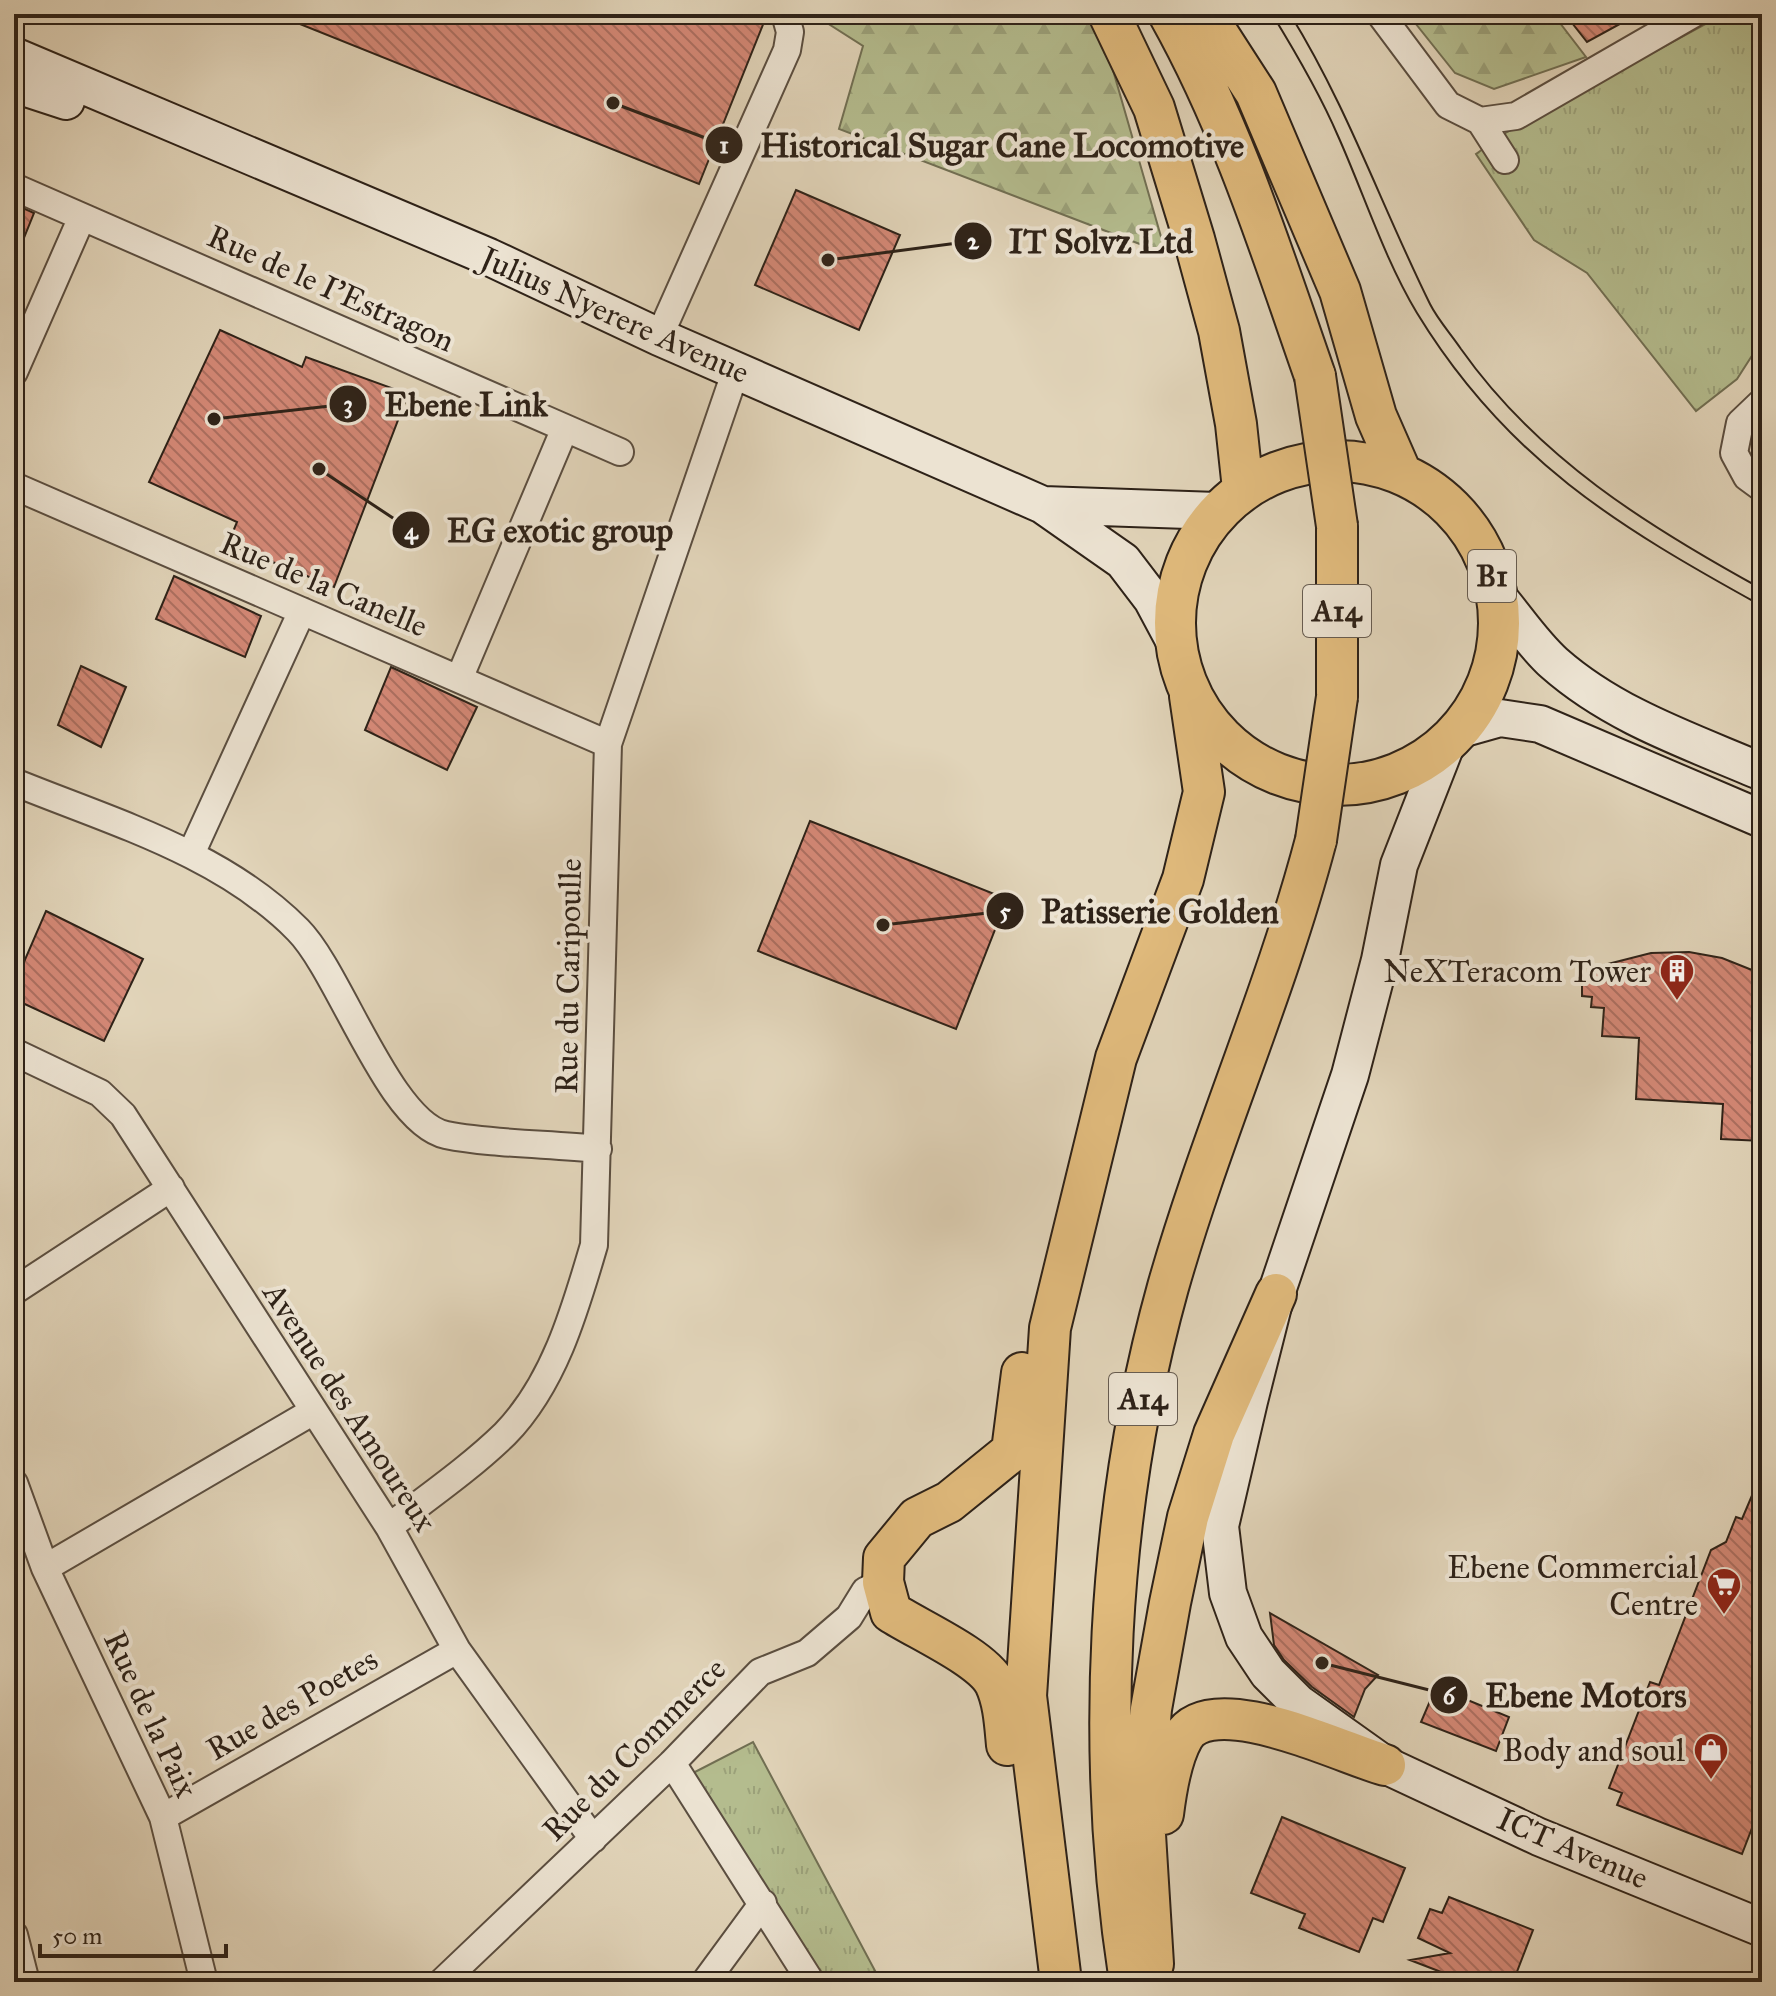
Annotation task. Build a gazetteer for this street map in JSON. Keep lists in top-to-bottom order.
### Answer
{
  "streets": {
    "main road": [
      "Julius Nyerere Avenue",
      "B1",
      "A14",
      "ICT Avenue"
    ],
    "street": [
      "Rue de le I'Estragon",
      "Rue de la Canelle",
      "Rue du Caripoulle",
      "Avenue des Amoureux",
      "Rue des Poetes",
      "Rue de la Paix",
      "Rue du Commerce"
    ]
  },
  "crossings": [
    ["Julius Nyerere Avenue", "Rue du Caripoulle"],
    ["Julius Nyerere Avenue", "ICT Avenue"],
    ["Rue de la Canelle", "Rue du Caripoulle"],
    ["Rue du Caripoulle", "Avenue des Amoureux"],
    ["Avenue des Amoureux", "Rue des Poetes"],
    ["Avenue des Amoureux", "Rue du Commerce"],
    ["Rue des Poetes", "Rue de la Paix"]
  ],
  "places": {
    "other": [
      "Historical Sugar Cane Locomotive",
      "IT Solvz Ltd",
      "Ebene Link",
      "EG exotic group",
      "Patisserie Golden",
      "Ebene Motors"
    ],
    "building": ["NeXTeracom Tower"],
    "supermarket": ["Ebene Commercial Centre"],
    "shop": ["Body and soul"]
  },
  "scale_bar": "50 m"
}
